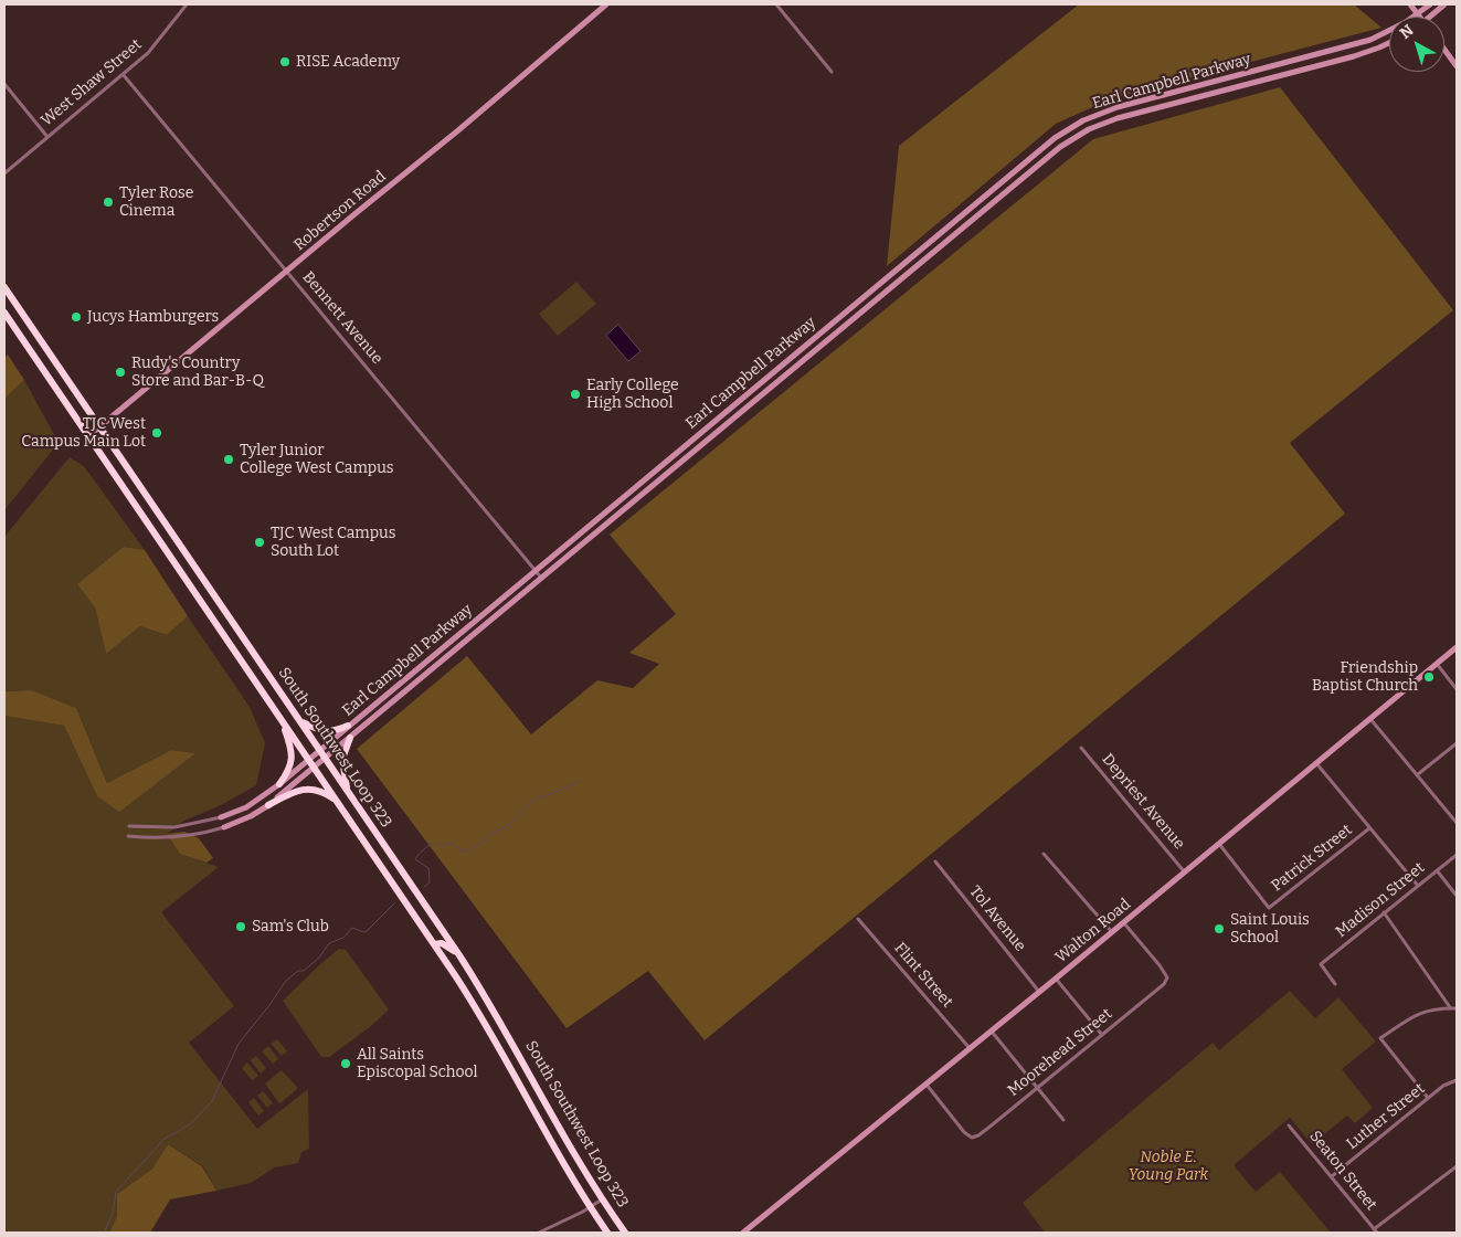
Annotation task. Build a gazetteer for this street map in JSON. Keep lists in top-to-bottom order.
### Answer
{
  "streets": {
    "highway": ["South Southwest Loop 323"],
    "main road": ["Earl Campbell Parkway", "Robertson Road", "Walton Road"],
    "street": [
      "West Shaw Street",
      "Bennett Avenue",
      "Depriest Avenue",
      "Patrick Street",
      "Madison Street",
      "Tol Avenue",
      "Flint Street",
      "Moorehead Street",
      "Luther Street",
      "Seaton Street"
    ]
  },
  "crossings": [
    ["Earl Campbell Parkway", "Bennett Avenue"],
    ["Earl Campbell Parkway", "South Southwest Loop 323"],
    ["West Shaw Street", "Bennett Avenue"],
    ["Robertson Road", "Bennett Avenue"],
    ["Robertson Road", "South Southwest Loop 323"],
    ["Depriest Avenue", "Walton Road"],
    ["Patrick Street", "Walton Road"],
    ["Tol Avenue", "Walton Road"],
    ["Walton Road", "Flint Street"],
    ["Walton Road", "Moorehead Street"],
    ["Luther Street", "Seaton Street"]
  ],
  "parks": ["Noble E. Young Park"],
  "places": [
    "RISE Academy",
    "Tyler Rose Cinema",
    "Jucys Hamburgers",
    "Rudy's Country Store and Bar-B-Q",
    "Early College High School",
    "TJC West Campus Main Lot",
    "Tyler Junior College West Campus",
    "TJC West Campus South Lot",
    "Friendship Baptist Church",
    "Sam's Club",
    "Saint Louis School",
    "All Saints Episcopal School"
  ],
  "north": "top left"
}
